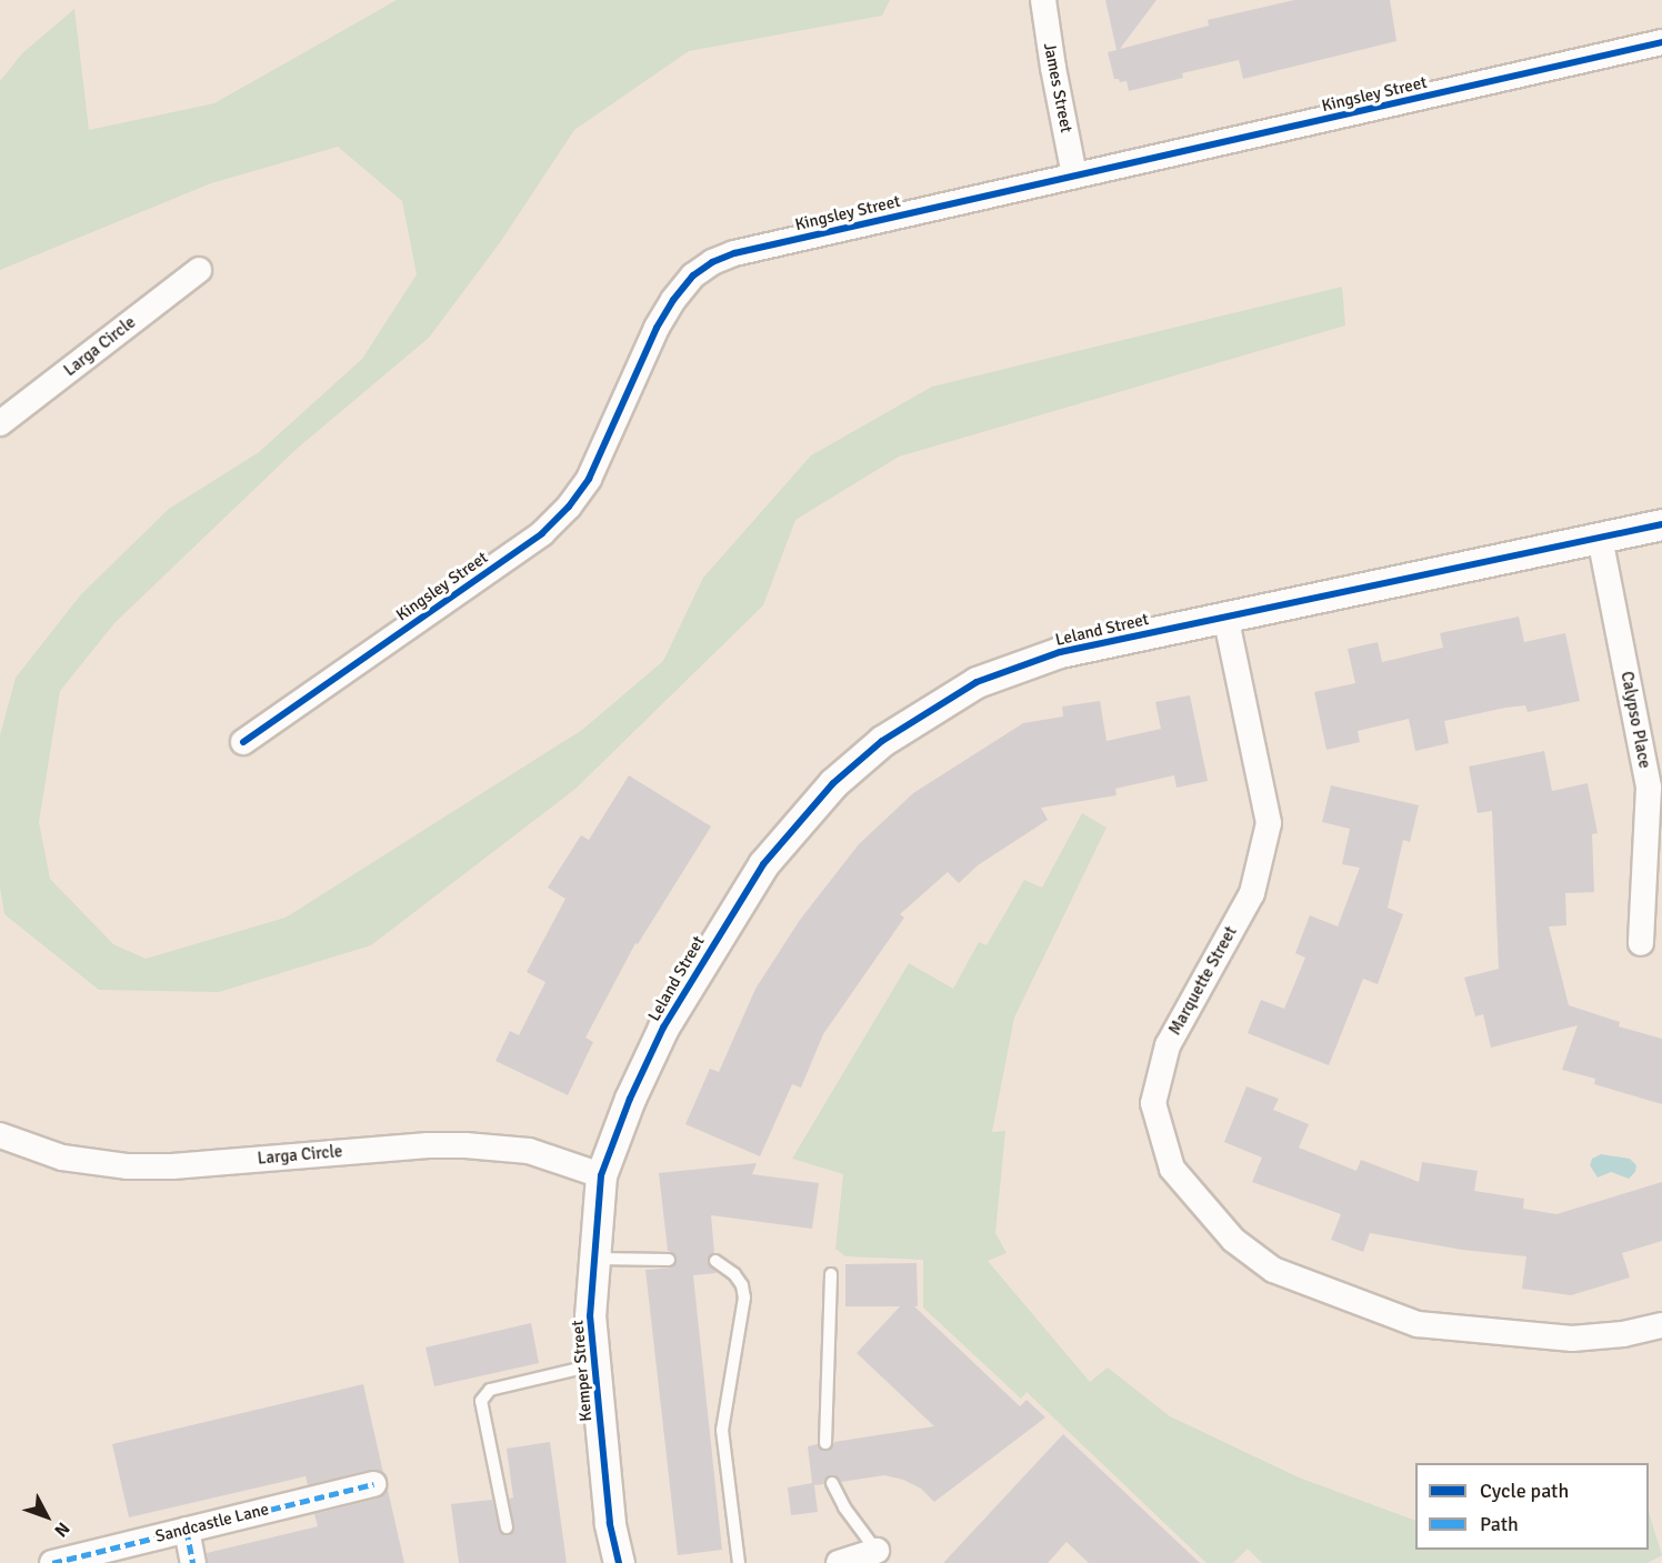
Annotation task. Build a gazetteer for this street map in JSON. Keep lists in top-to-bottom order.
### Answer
{
  "streets": {
    "street": [
      "James Street",
      "Kingsley Street",
      "Larga Circle",
      "Leland Street",
      "Calypso Place",
      "Marquette Street",
      "Kemper Street",
      "Sandcastle Lane"
    ]
  },
  "crossings": [
    ["James Street", "Kingsley Street"],
    ["Larga Circle", "Leland Street"],
    ["Larga Circle", "Kemper Street"],
    ["Leland Street", "Calypso Place"],
    ["Leland Street", "Marquette Street"],
    ["Leland Street", "Kemper Street"]
  ],
  "legend": ["Cycle path", "Path"],
  "north": "bottom right"
}
